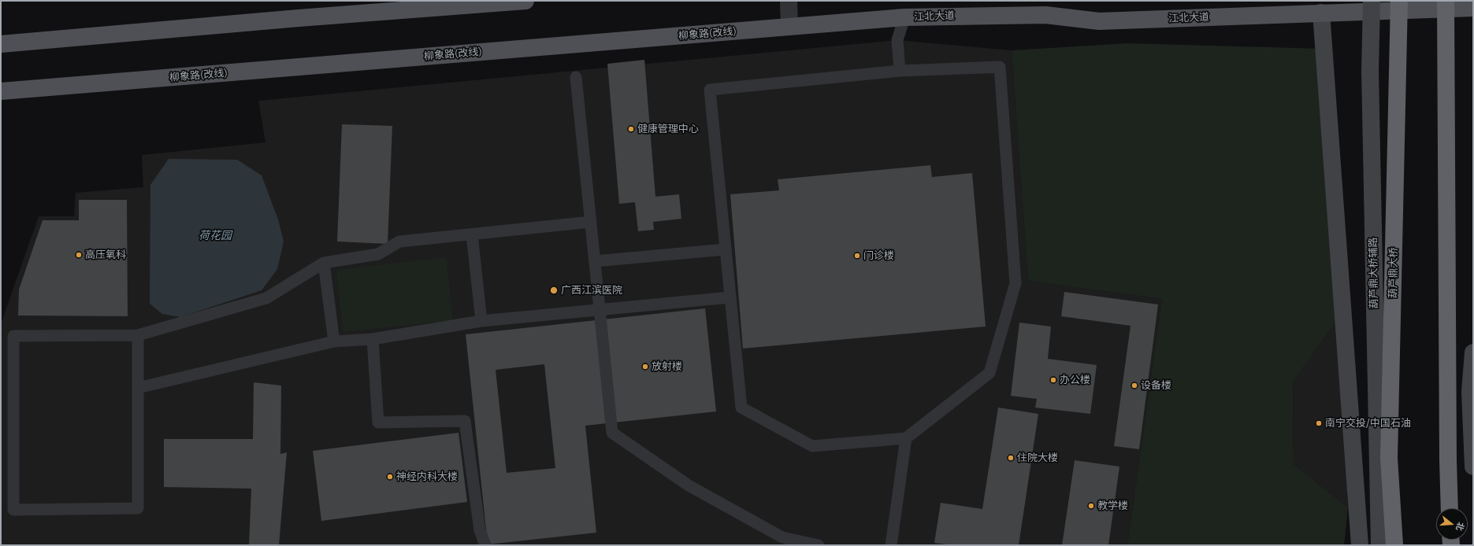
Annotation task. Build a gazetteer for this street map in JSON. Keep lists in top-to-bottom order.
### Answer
{
  "streets": {
    "highway": ["葫芦鼎大桥"],
    "main road": ["江北大道", "柳象路(改线)", "葫芦鼎大桥辅路"]
  },
  "crossings": [
    ["江北大道", "柳象路(改线)"]
  ],
  "water": ["荷花园"],
  "places": [
    "健康管理中心",
    "高压氧科",
    "门诊楼",
    "广西江滨医院",
    "放射楼",
    "办公楼",
    "设备楼",
    "南宁交投/中国石油",
    "住院大楼",
    "神经内科大楼",
    "教学楼"
  ],
  "north": "right"
}
